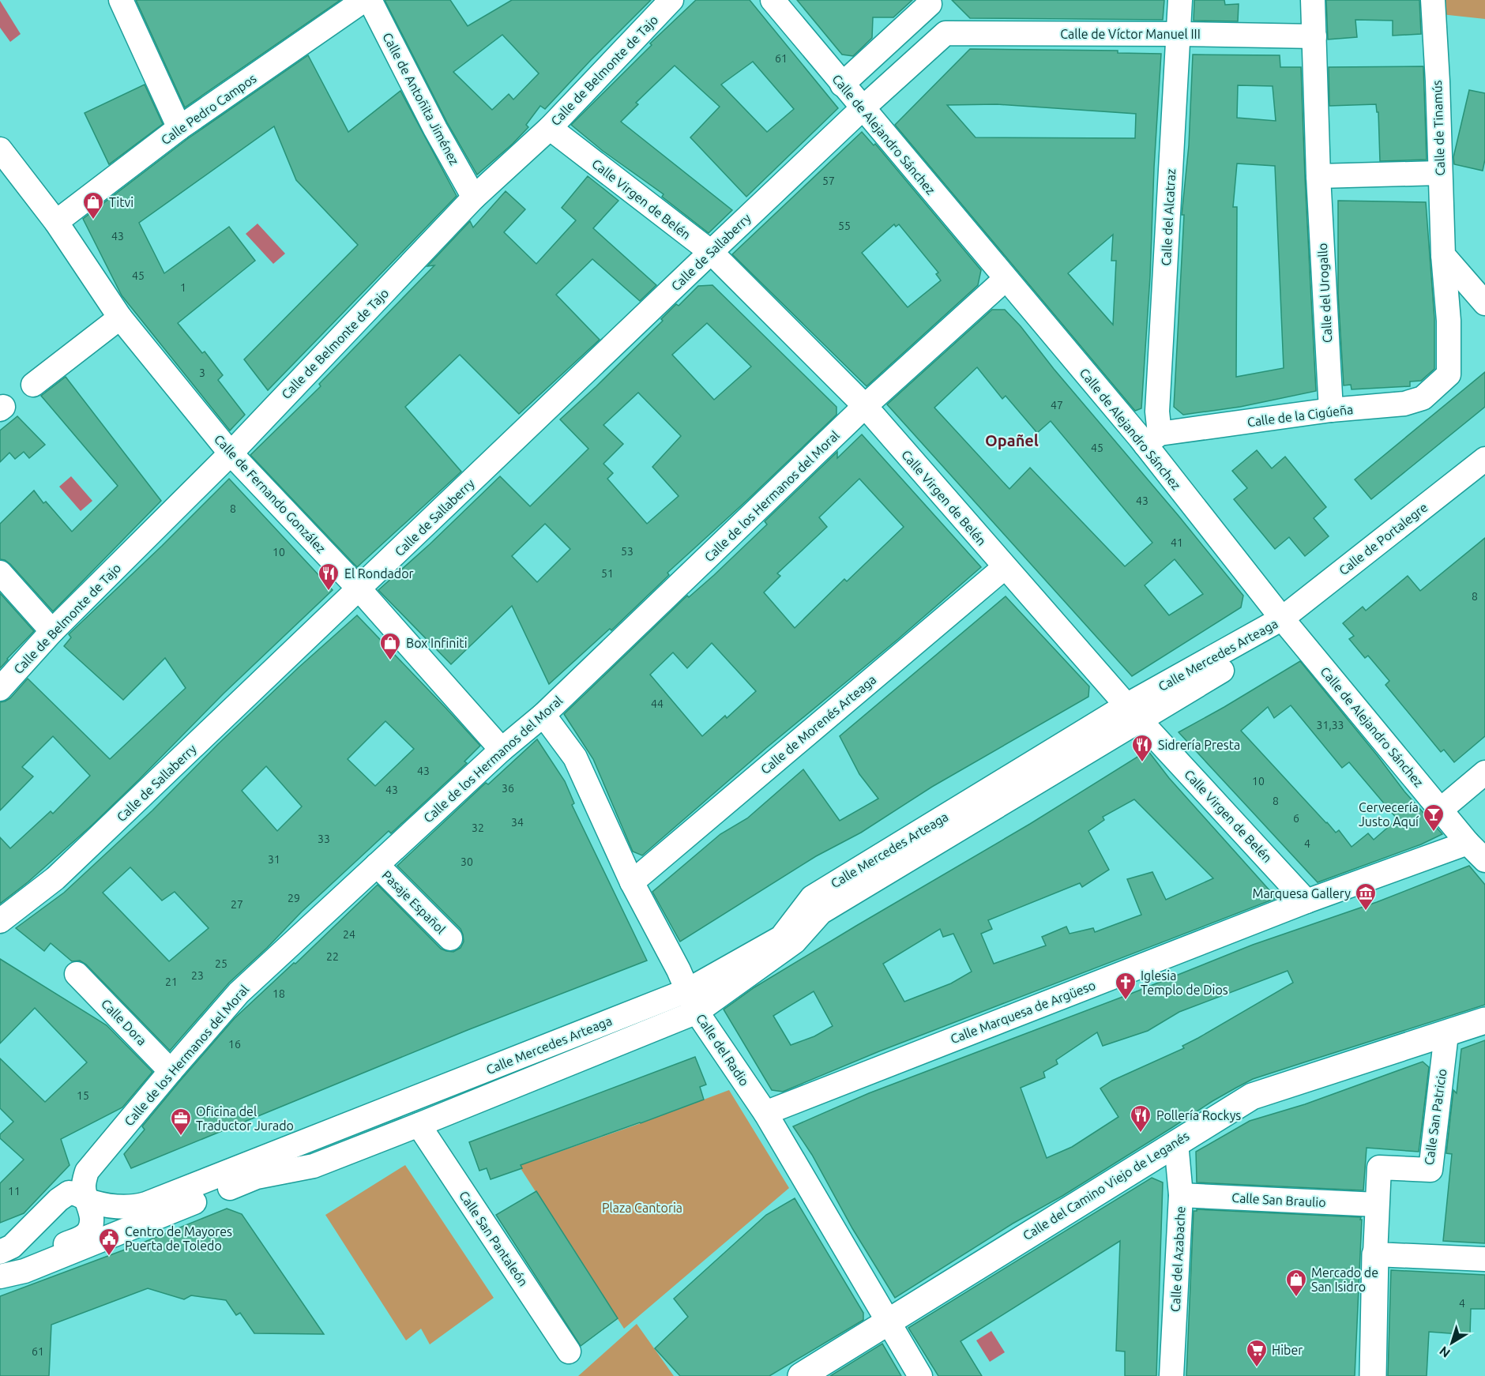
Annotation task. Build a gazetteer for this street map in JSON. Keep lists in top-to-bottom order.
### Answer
{
  "streets": {
    "street": [
      "Calle de Víctor Manuel III",
      "Calle de Belmonte de Tajo",
      "Calle de Antoñita Jiménez",
      "Calle Pedro Campos",
      "Calle de Tinamús",
      "Calle de Alejandro Sánchez",
      "Calle Virgen de Belén",
      "Calle del Alcatraz",
      "Calle de Sallaberry",
      "Calle del Urogallo",
      "Calle de la Cigúeña",
      "Calle de Fernando González",
      "Calle de los Hermanos del Moral",
      "Calle de Portalegre",
      "Calle Mercedes Arteaga",
      "Calle de Morenés Arteaga",
      "Pasaje Español",
      "Calle Marquesa de Argüeso",
      "Calle Dora",
      "Calle del Radio",
      "Calle San Patricio",
      "Calle del Camino Viejo de Leganés",
      "Calle San Braulio",
      "Calle San Pantaleón",
      "Calle del Azabache"
    ]
  },
  "crossings": [
    ["Calle de Víctor Manuel III", "Calle del Alcatraz"],
    ["Calle de Víctor Manuel III", "Calle del Urogallo"],
    ["Calle de Belmonte de Tajo", "Calle de Antoñita Jiménez"],
    ["Calle de Belmonte de Tajo", "Calle Virgen de Belén"],
    ["Calle de Belmonte de Tajo", "Calle de Fernando González"],
    ["Calle Pedro Campos", "Calle de Fernando González"],
    ["Calle de Tinamús", "Calle de la Cigúeña"],
    ["Calle de Alejandro Sánchez", "Calle del Alcatraz"],
    ["Calle de Alejandro Sánchez", "Calle de Sallaberry"],
    ["Calle de Alejandro Sánchez", "Calle de la Cigúeña"],
    ["Calle de Alejandro Sánchez", "Calle de los Hermanos del Moral"],
    ["Calle de Alejandro Sánchez", "Calle de Portalegre"],
    ["Calle de Alejandro Sánchez", "Calle Mercedes Arteaga"],
    ["Calle de Alejandro Sánchez", "Calle Marquesa de Argüeso"],
    ["Calle Virgen de Belén", "Calle de Sallaberry"],
    ["Calle Virgen de Belén", "Calle de los Hermanos del Moral"],
    ["Calle Virgen de Belén", "Calle Mercedes Arteaga"],
    ["Calle Virgen de Belén", "Calle de Morenés Arteaga"],
    ["Calle Virgen de Belén", "Calle Marquesa de Argüeso"],
    ["Calle del Alcatraz", "Calle de la Cigúeña"],
    ["Calle de Sallaberry", "Calle de Fernando González"],
    ["Calle del Urogallo", "Calle de la Cigúeña"],
    ["Calle de Fernando González", "Calle de los Hermanos del Moral"],
    ["Calle de los Hermanos del Moral", "Calle Mercedes Arteaga"],
    ["Calle de los Hermanos del Moral", "Pasaje Español"],
    ["Calle de los Hermanos del Moral", "Calle Dora"],
    ["Calle de los Hermanos del Moral", "Calle del Radio"],
    ["Calle de Portalegre", "Calle Mercedes Arteaga"],
    ["Calle Mercedes Arteaga", "Calle del Radio"],
    ["Calle Mercedes Arteaga", "Calle San Pantaleón"],
    ["Calle de Morenés Arteaga", "Calle del Radio"],
    ["Calle Marquesa de Argüeso", "Calle del Radio"],
    ["Calle del Radio", "Calle del Camino Viejo de Leganés"],
    ["Calle San Patricio", "Calle del Camino Viejo de Leganés"],
    ["Calle San Patricio", "Calle San Braulio"],
    ["Calle del Camino Viejo de Leganés", "Calle del Azabache"],
    ["Calle San Braulio", "Calle del Azabache"]
  ],
  "districts": ["Opañel"],
  "parks": ["Plaza Cantoria"],
  "places": {
    "shop": ["Titvi", "Box Infiniti", "Mercado de San Isidro"],
    "restaurant": ["El Rondador", "Sidrería Presta", "Pollería Rockys"],
    "bar": ["Cervecería Justo Aquí"],
    "museum": ["Marquesa Gallery"],
    "church": ["Iglesia Templo de Dios"],
    "office": ["Oficina del Traductor Jurado"],
    "public building": ["Centro de Mayores Puerta de Toledo"],
    "supermarket": ["Hiber"]
  },
  "house_numbers": [
    "61",
    "57",
    "55",
    "43",
    "45",
    "1",
    "3",
    "47",
    "45",
    "43",
    "8",
    "41",
    "53",
    "10",
    "51",
    "8",
    "44",
    "31,33",
    "43",
    "10",
    "36",
    "43",
    "8",
    "6",
    "34",
    "32",
    "33",
    "4",
    "31",
    "30",
    "29",
    "27",
    "24",
    "22",
    "25",
    "23",
    "21",
    "18",
    "16",
    "15",
    "11",
    "4",
    "61"
  ],
  "north": "bottom left"
}
